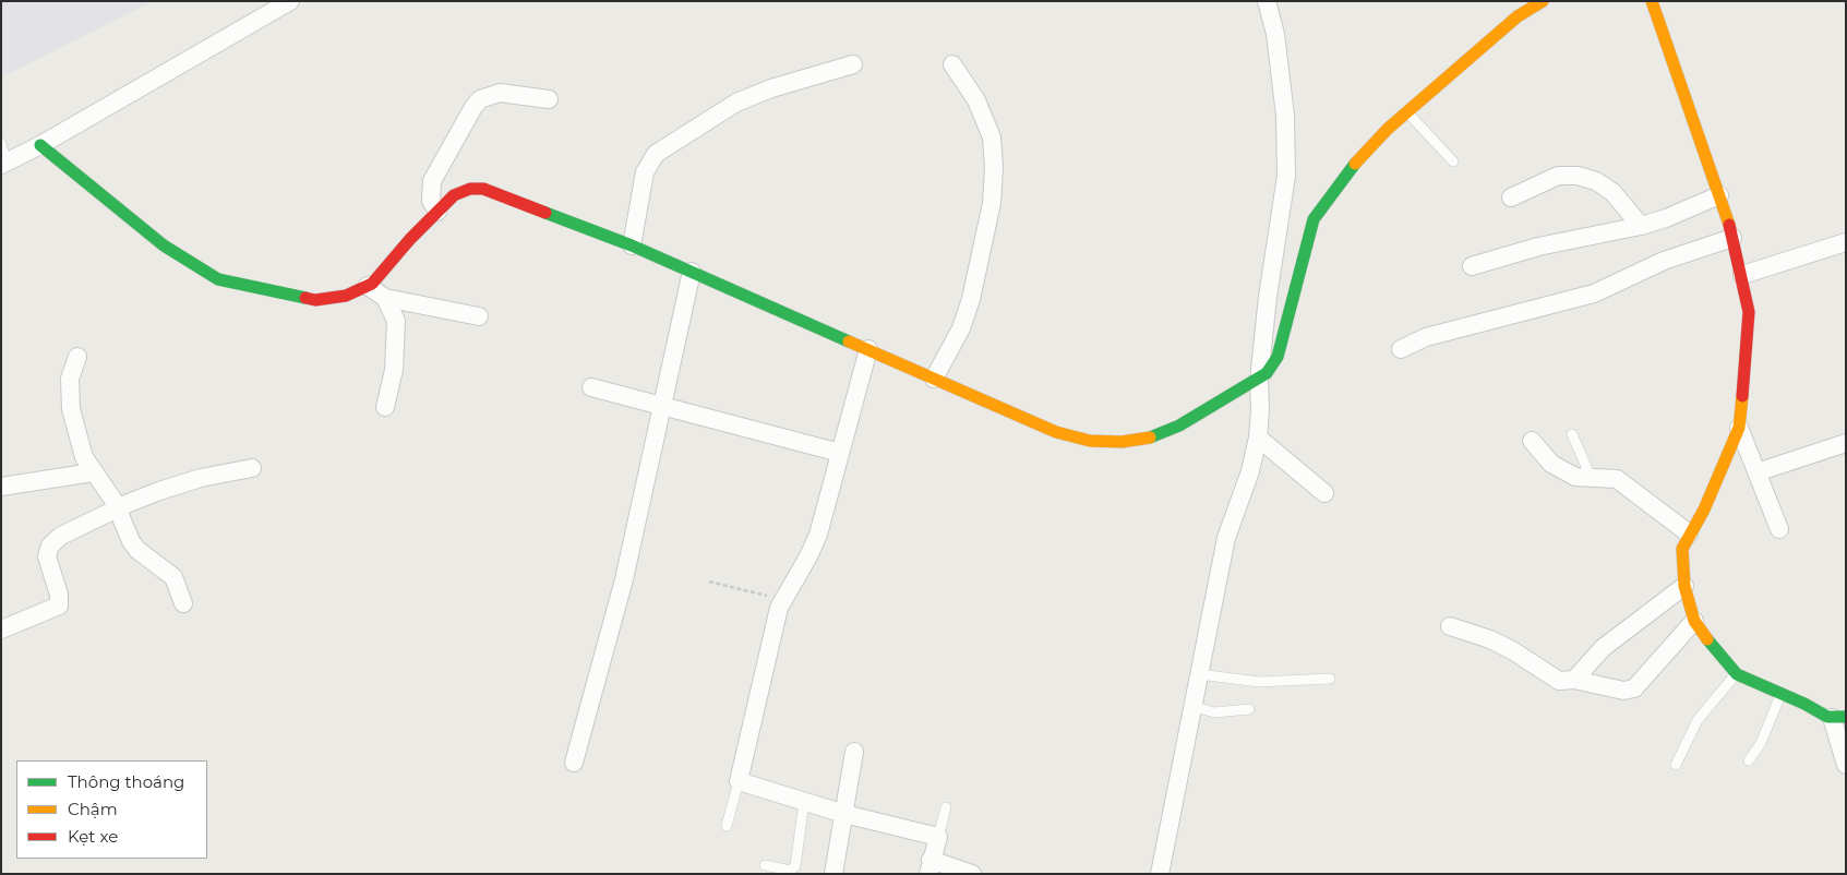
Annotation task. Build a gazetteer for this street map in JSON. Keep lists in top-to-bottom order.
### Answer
{
  "legend": ["Thông thoáng", "Chậm", "Kẹt xe"]
}
